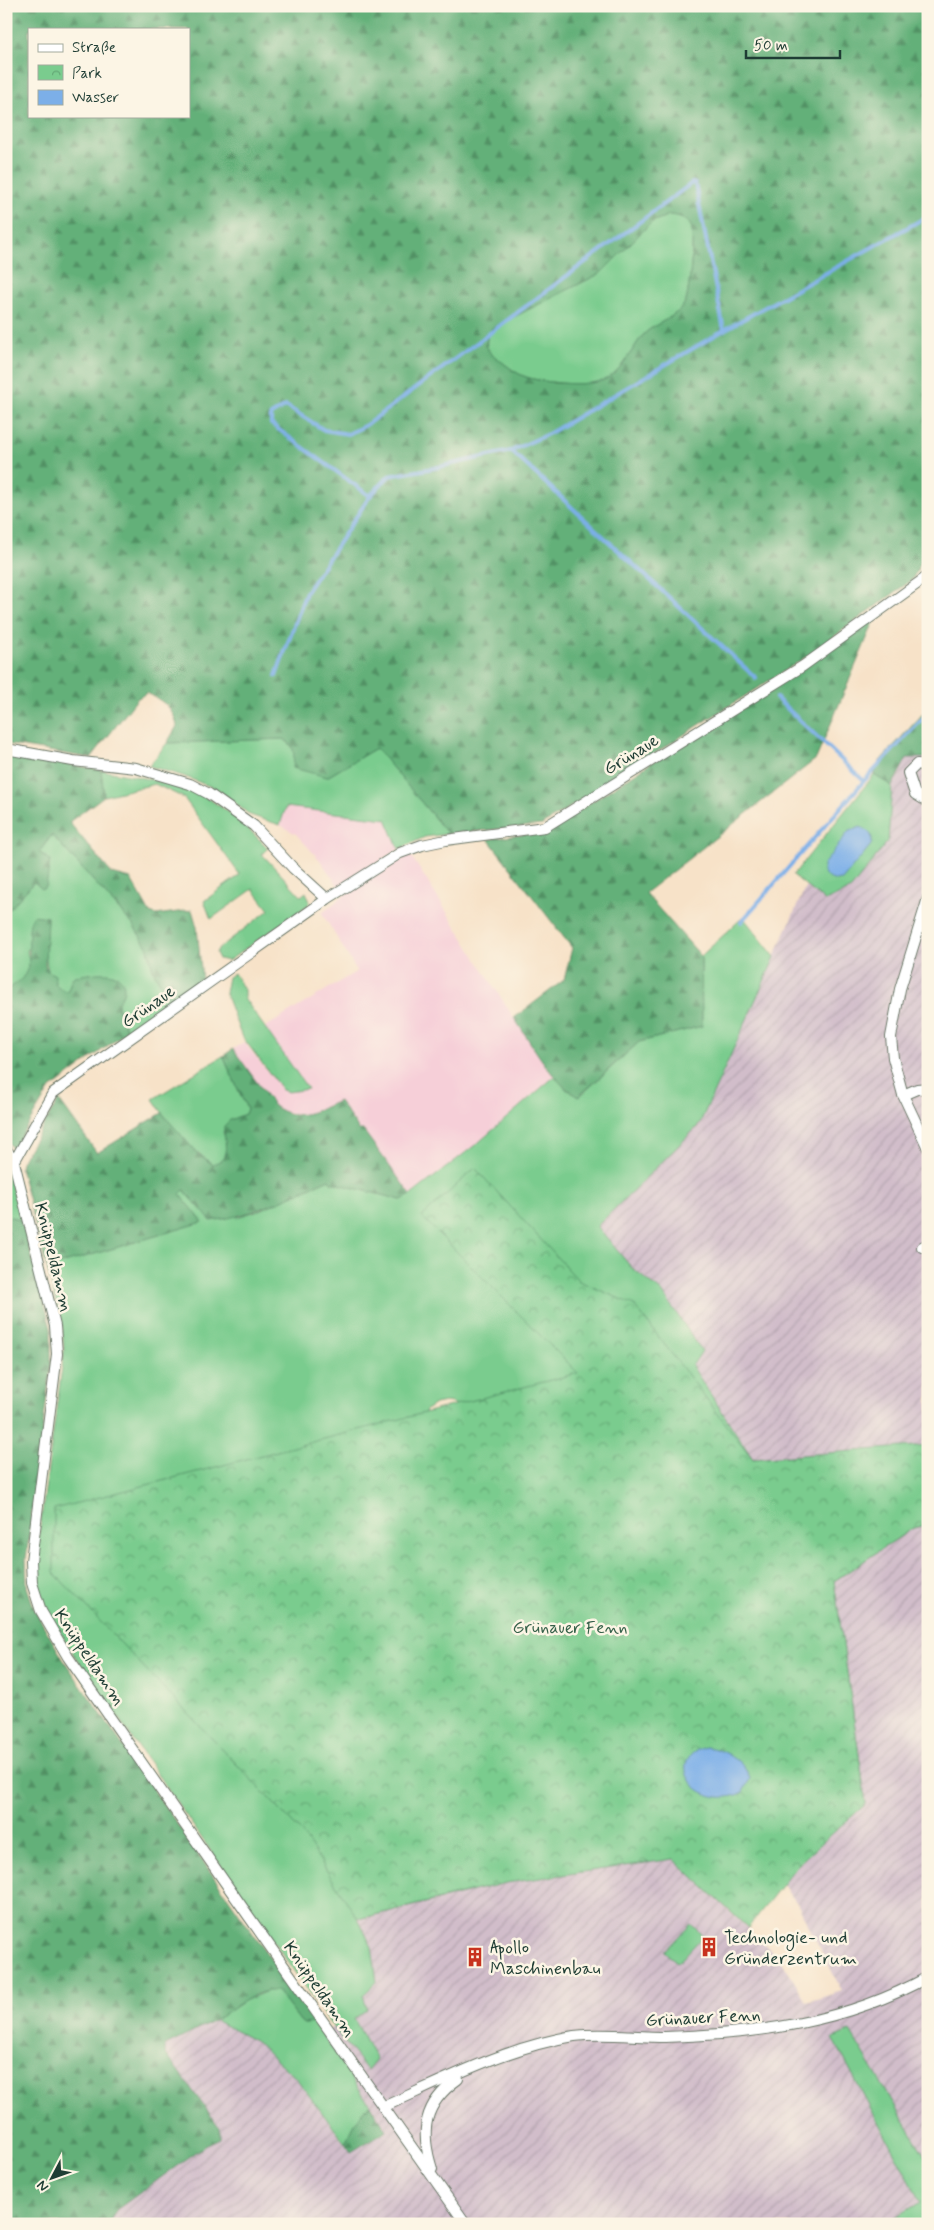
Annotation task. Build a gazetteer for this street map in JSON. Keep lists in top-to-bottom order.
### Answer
{
  "streets": {
    "street": ["Grünaue", "Knüppeldamm", "Grünauer Fenn"]
  },
  "crossings": [
    ["Grünaue", "Knüppeldamm"],
    ["Knüppeldamm", "Grünauer Fenn"]
  ],
  "parks": ["Grünauer Fenn"],
  "places": {
    "building": ["Technologie- und Gründerzentrum", "Apollo Maschinenbau"]
  },
  "legend": ["Straße", "Park", "Wasser"],
  "scale_bar": "50 m",
  "north": "bottom left"
}
